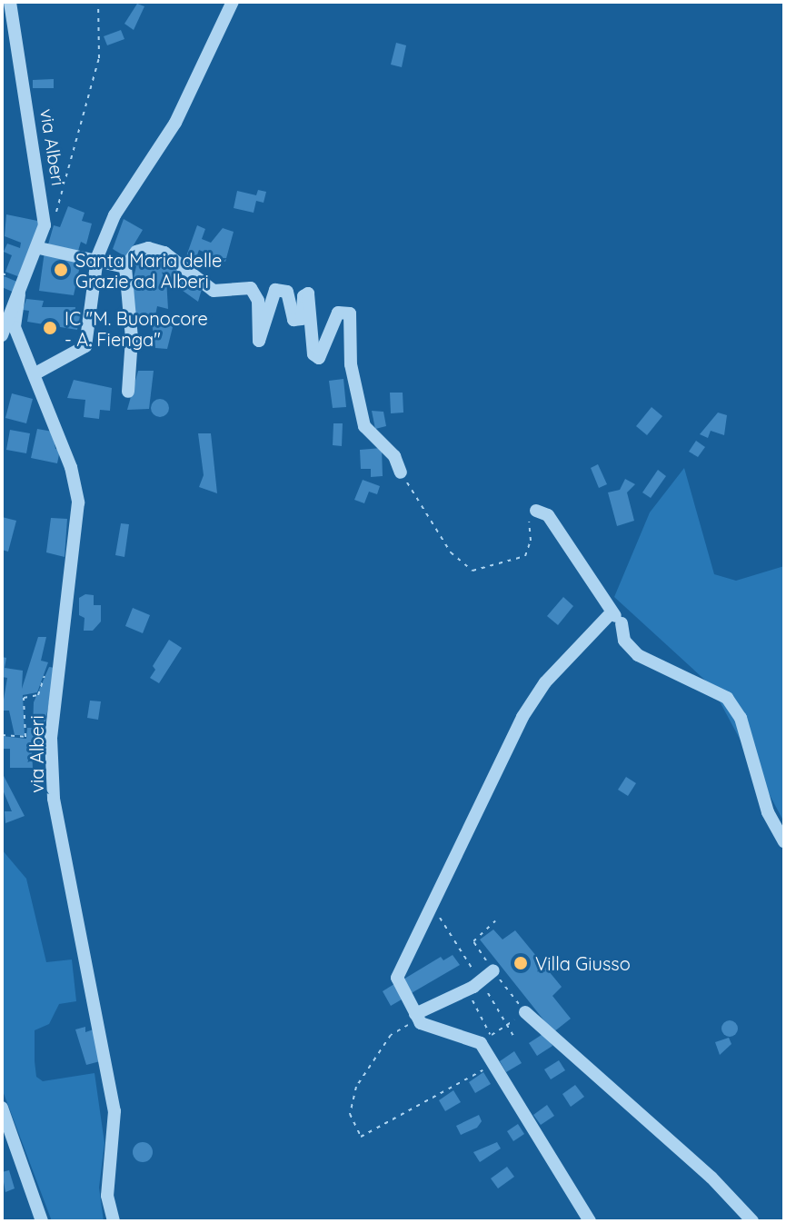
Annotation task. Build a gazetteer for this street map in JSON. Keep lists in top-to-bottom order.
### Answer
{
  "streets": {
    "street": ["via Alberi"]
  },
  "places": ["Santa Maria delle Grazie ad Alberi", "IC \"M. Buonocore - A. Fienga\"", "Villa Giusso"]
}
